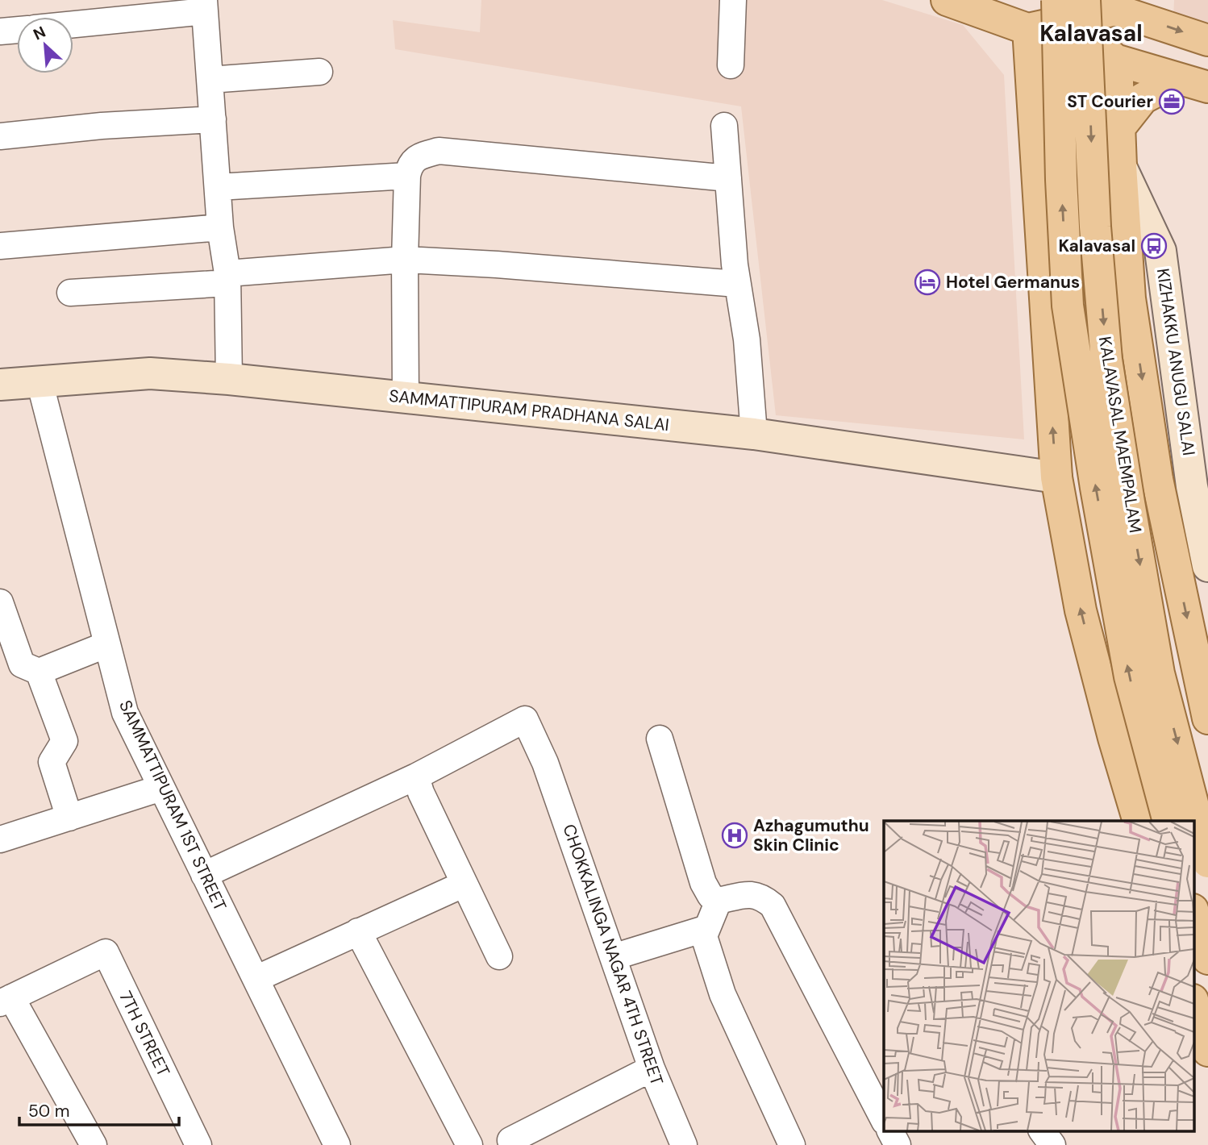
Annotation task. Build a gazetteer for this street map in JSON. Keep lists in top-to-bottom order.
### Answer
{
  "streets": {
    "main road": ["KALAVASAL MAEMPALAM"],
    "street": [
      "KIZHAKKU ANUGU SALAI",
      "SAMMATTIPURAM PRADHANA SALAI",
      "SAMMATTIPURAM 1ST STREET",
      "CHOKKALINGA NAGAR 4TH STREET",
      "7TH STREET"
    ]
  },
  "crossings": [
    ["SAMMATTIPURAM PRADHANA SALAI", "SAMMATTIPURAM 1ST STREET"]
  ],
  "districts": ["Kalavasal"],
  "places": {
    "office": ["ST Courier"],
    "bus stop": ["Kalavasal"],
    "hotel": ["Hotel Germanus"],
    "hospital": ["Azhagumuthu Skin Clinic"]
  },
  "scale_bar": "50 m",
  "north": "top left"
}
